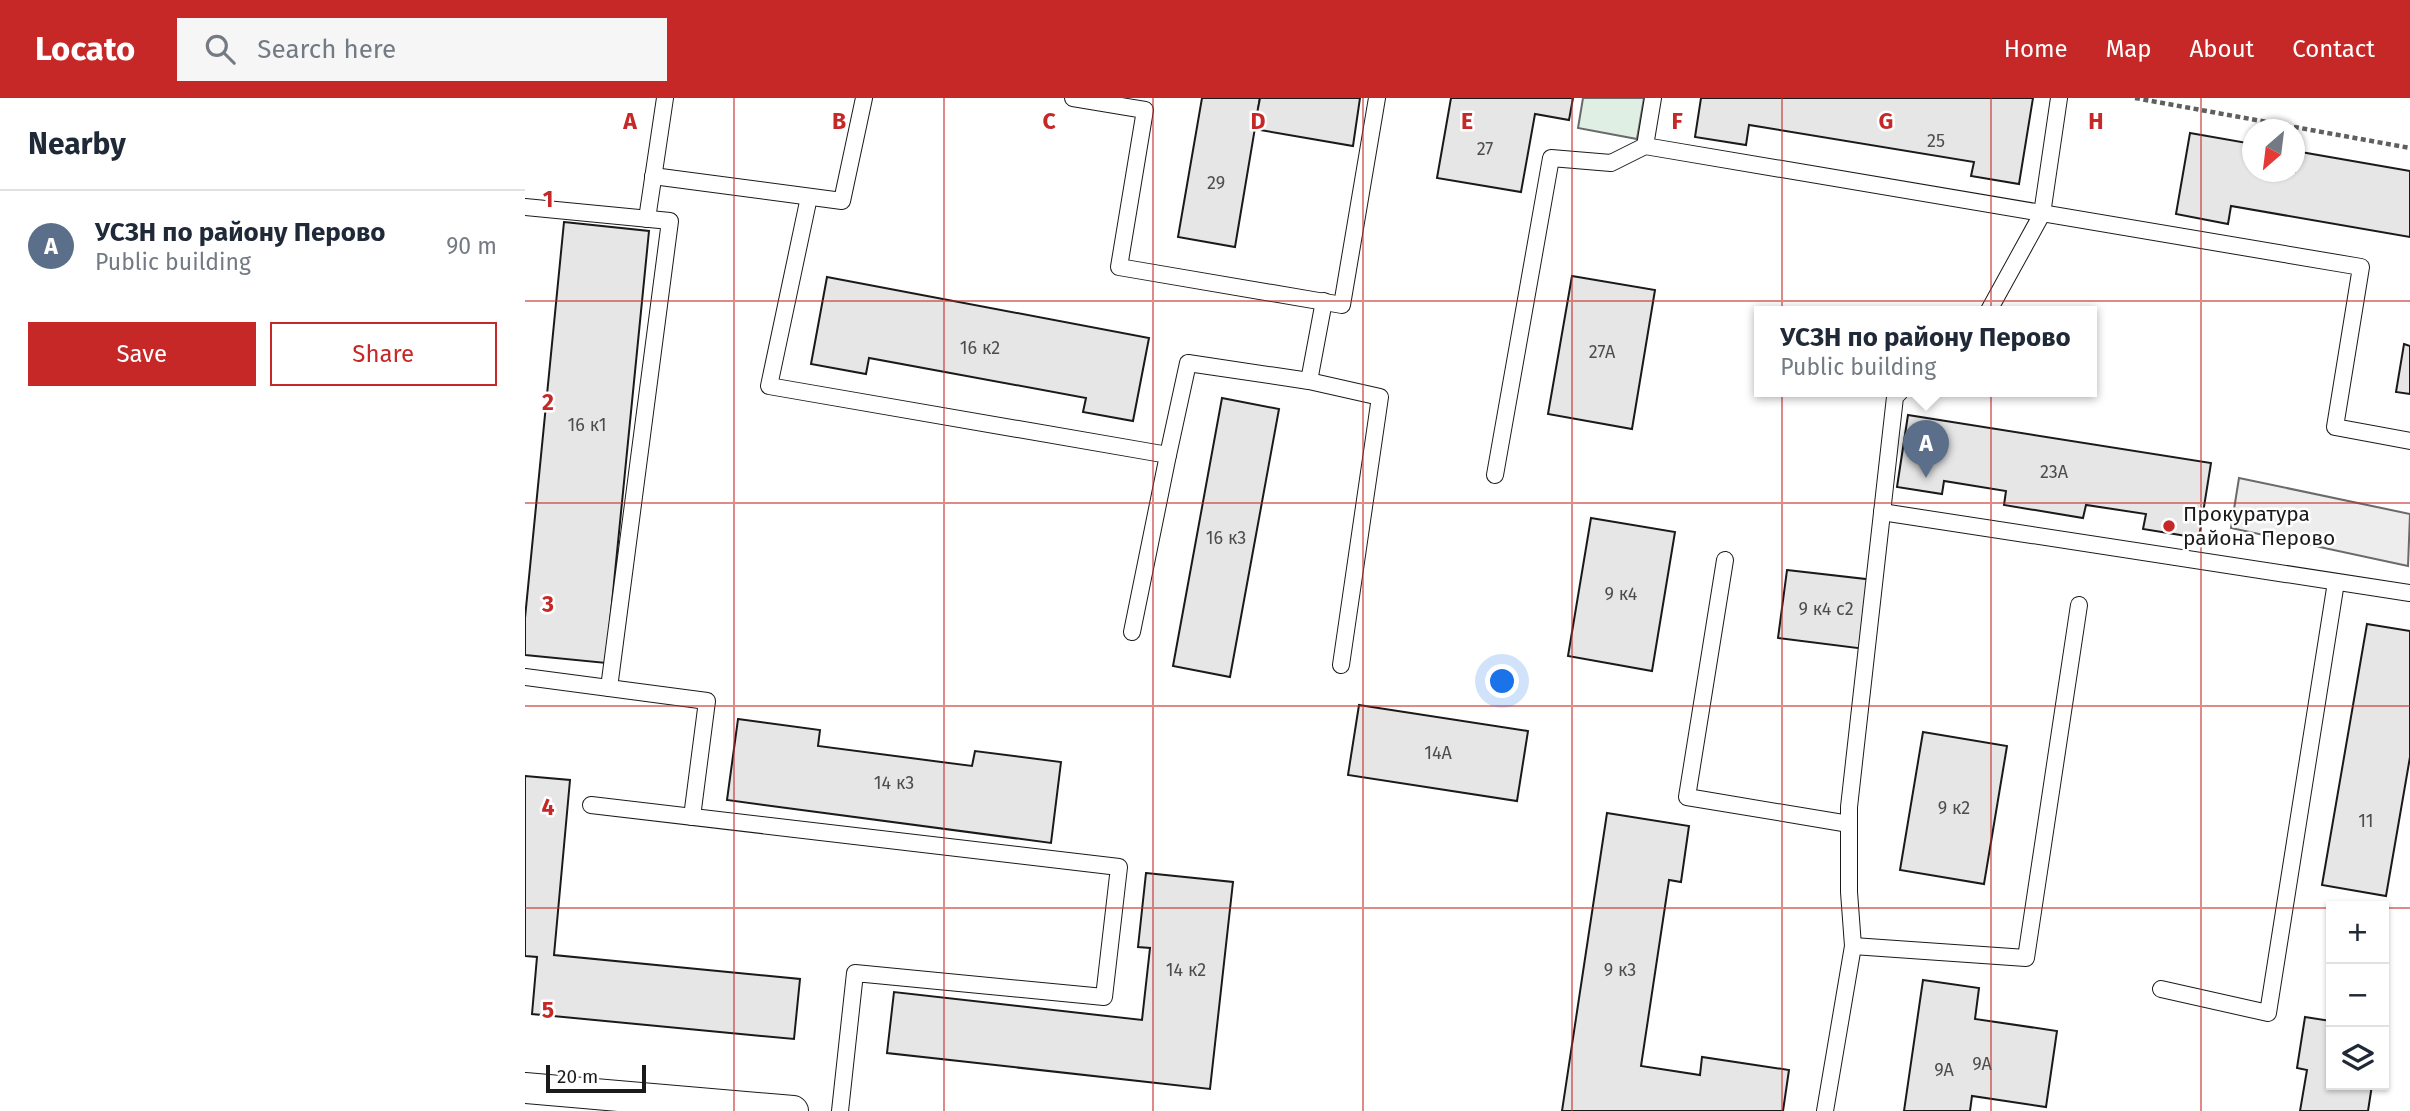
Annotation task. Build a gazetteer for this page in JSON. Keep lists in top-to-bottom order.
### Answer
{
  "places": ["Прокуратура района Перово"],
  "house_numbers": [
    "25",
    "27",
    "29",
    "16 к2",
    "27А",
    "16 к1",
    "23А",
    "16 к3",
    "9 к4",
    "9 к4 с2",
    "14А",
    "14 к3",
    "9 к2",
    "11",
    "14 к2",
    "9 к3",
    "9А",
    "9А"
  ],
  "scale_bar": "20 m",
  "north": "bottom left",
  "page": {
    "header": "Locato",
    "search": "Search here",
    "nav": [
      "Home",
      "Map",
      "About",
      "Contact"
    ],
    "heading": "Nearby",
    "list": [
      {
        "mark": "A",
        "name": "УСЗН по району Перово",
        "note": "Public building",
        "value": "90 m"
      }
    ],
    "buttons": ["Save", "Share"],
    "popup": ["УСЗН по району Перово", "Public building"],
    "pins": "A",
    "map_buttons": ["+", "−"],
    "scale": "20 m"
  },
  "grid": {
    "columns": [
      "A",
      "B",
      "C",
      "D",
      "E",
      "F",
      "G",
      "H"
    ],
    "rows": [
      "1",
      "2",
      "3",
      "4",
      "5"
    ]
  }
}
